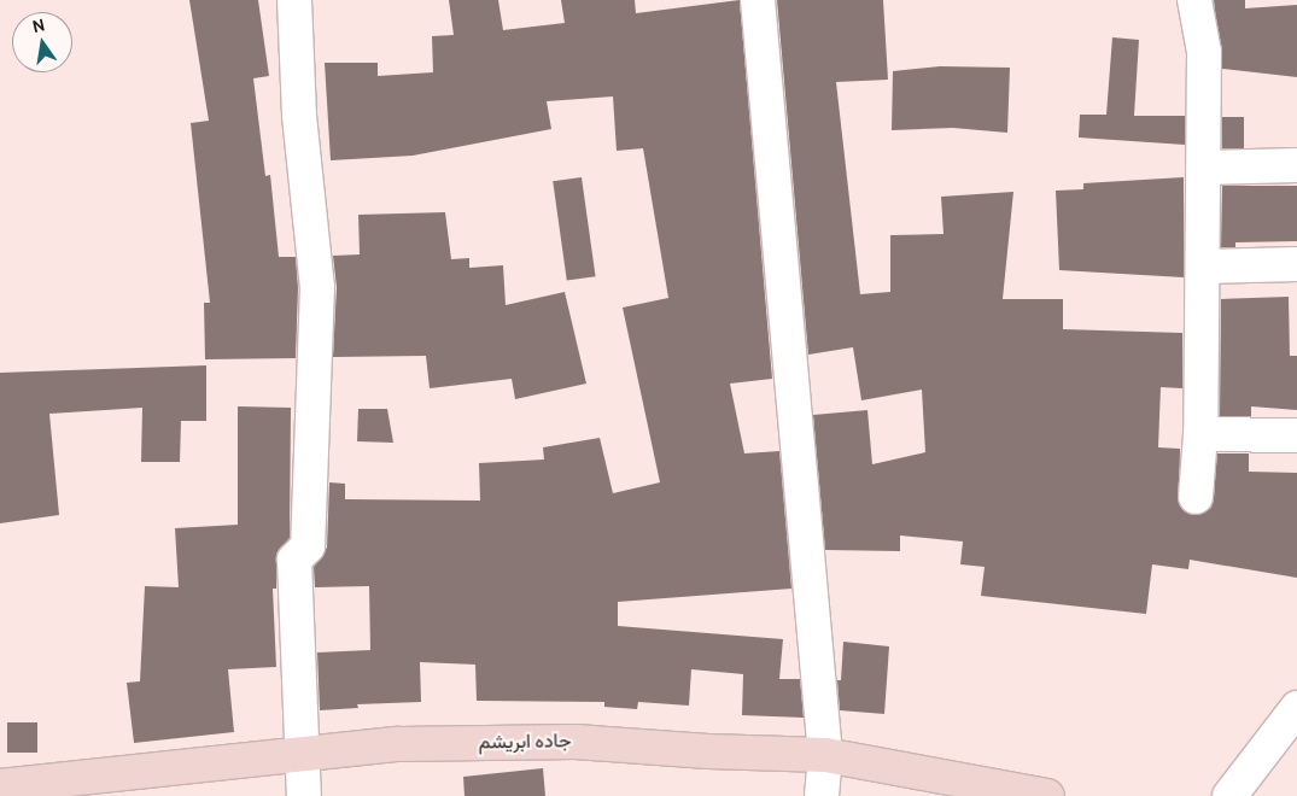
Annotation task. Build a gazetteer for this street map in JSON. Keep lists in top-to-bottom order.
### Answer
{
  "streets": {
    "main road": ["جاده ابریشم"]
  },
  "north": "top"
}
